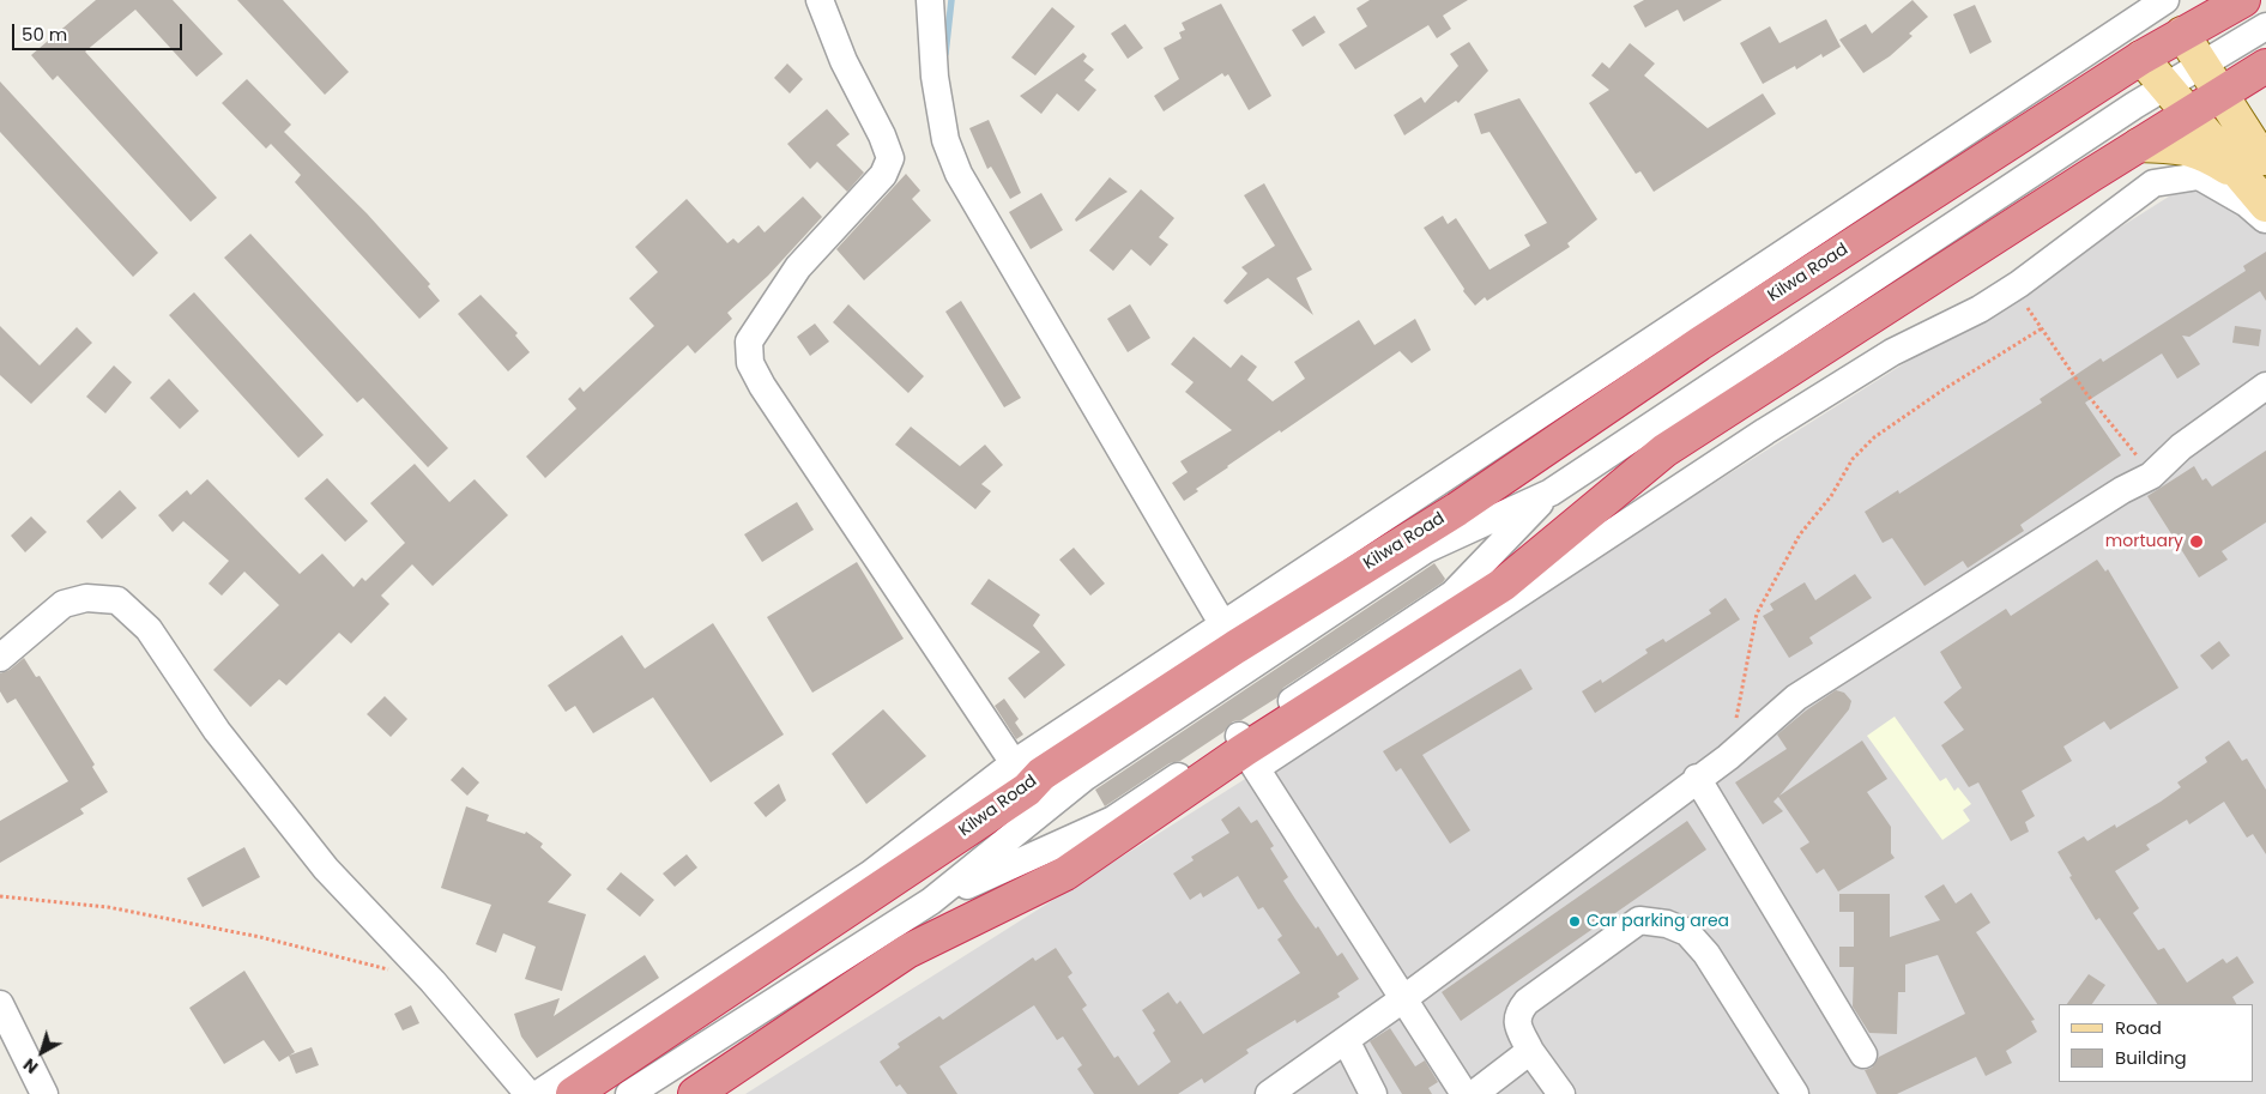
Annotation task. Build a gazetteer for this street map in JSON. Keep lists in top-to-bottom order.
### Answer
{
  "streets": {
    "highway": ["Kilwa Road"]
  },
  "places": ["mortuary", "Car parking area"],
  "legend": ["Road", "Building"],
  "scale_bar": "50 m",
  "north": "bottom left"
}
